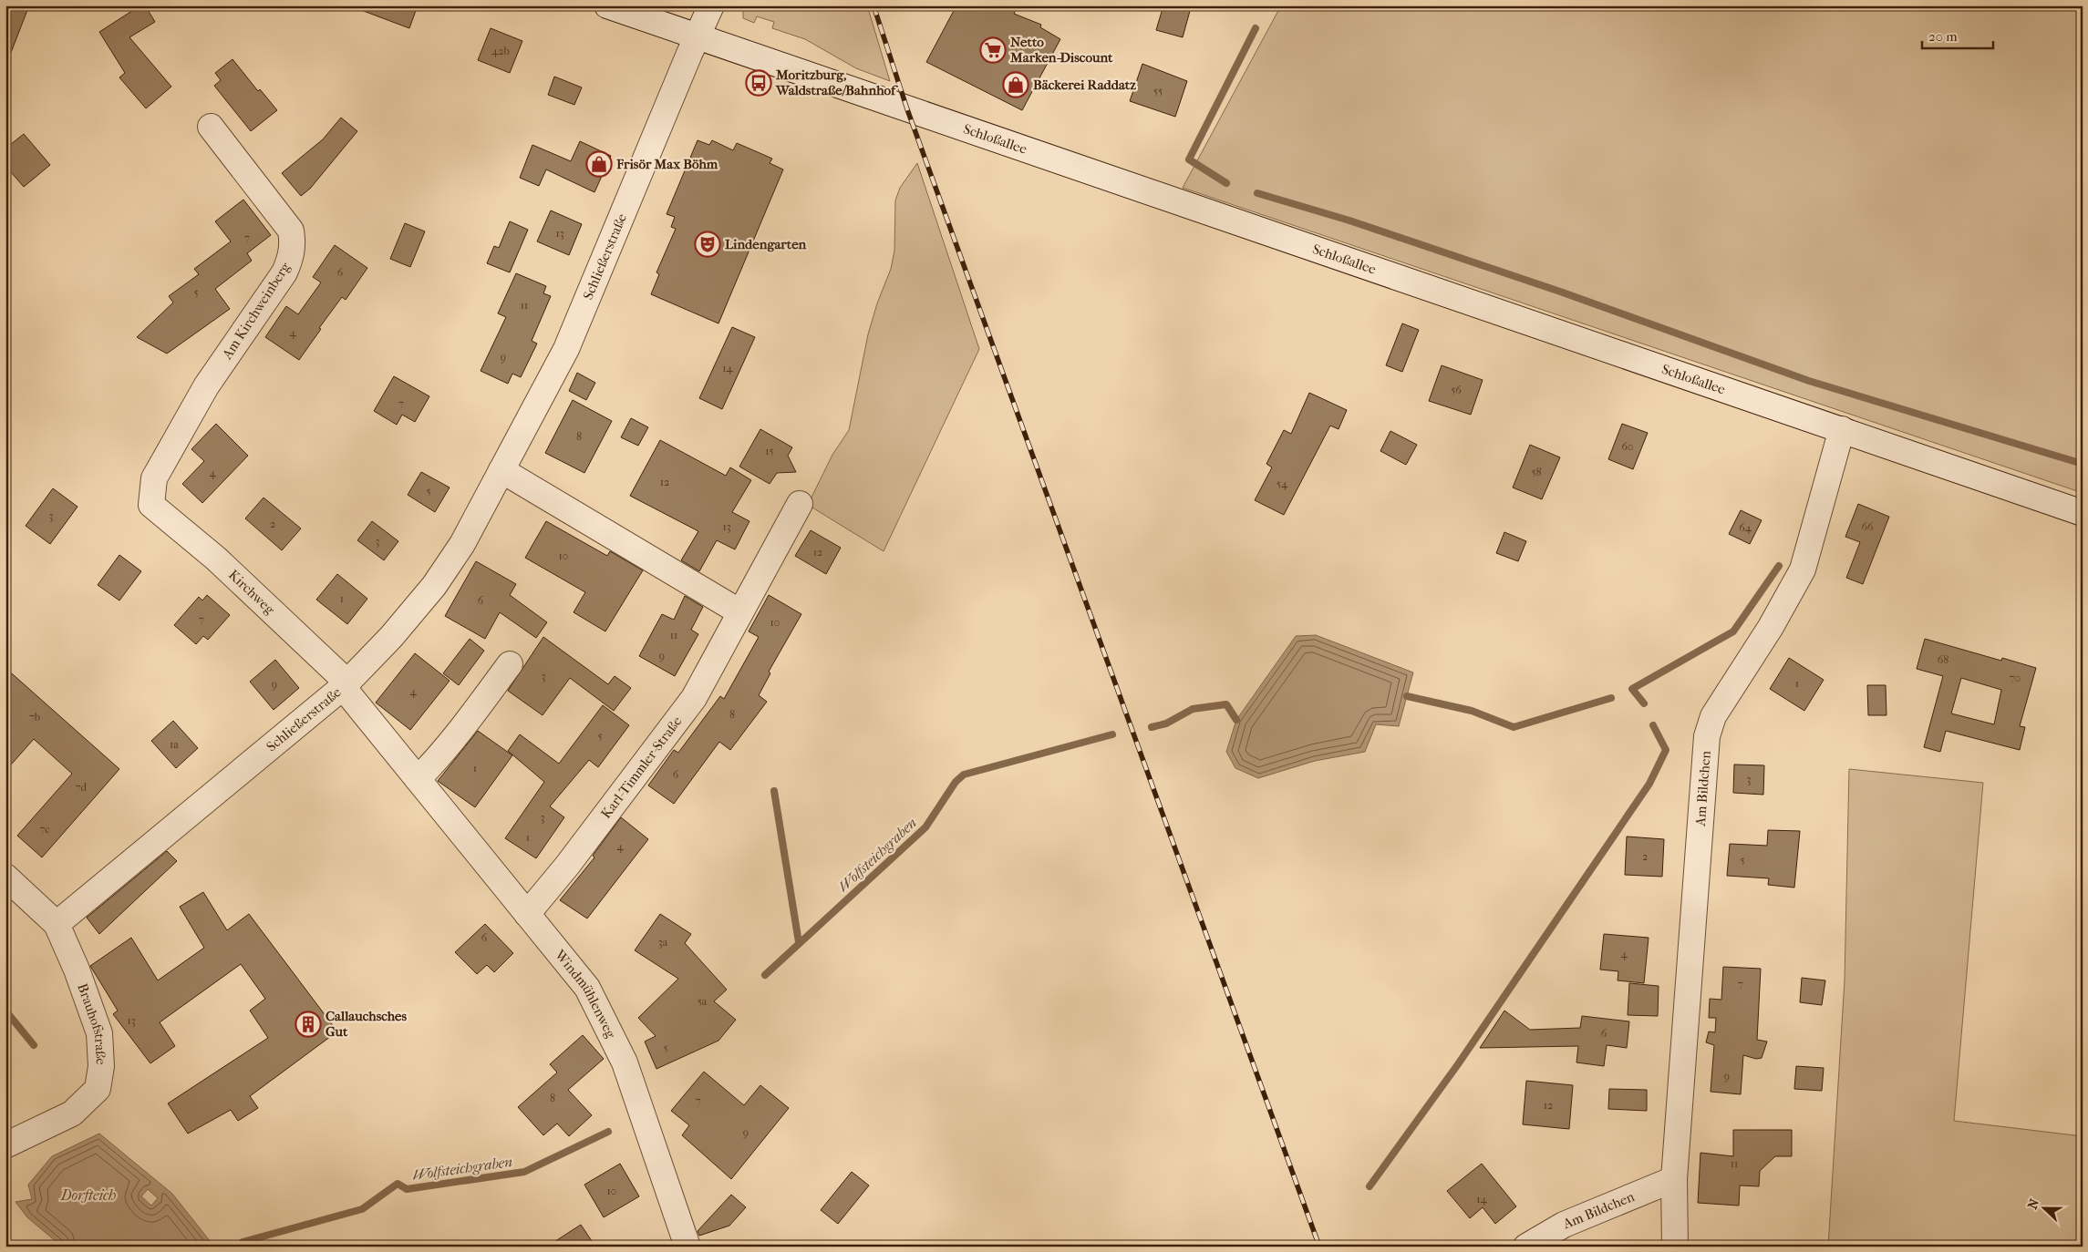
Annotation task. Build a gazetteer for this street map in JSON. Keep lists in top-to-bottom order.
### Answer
{
  "streets": {
    "street": [
      "Schloßallee",
      "Schließerstraße",
      "Am Kirchweinberg",
      "Kirchweg",
      "Karl-Timmler-Straße",
      "Am Bildchen",
      "Windmühlenweg",
      "Brauhofstraße"
    ]
  },
  "crossings": [
    ["Schloßallee", "Schließerstraße"],
    ["Schloßallee", "Am Bildchen"],
    ["Schließerstraße", "Kirchweg"],
    ["Schließerstraße", "Windmühlenweg"],
    ["Schließerstraße", "Brauhofstraße"],
    ["Am Kirchweinberg", "Kirchweg"],
    ["Kirchweg", "Windmühlenweg"],
    ["Karl-Timmler-Straße", "Windmühlenweg"]
  ],
  "water": ["Wolfsteichgraben", "Dorfteich"],
  "places": {
    "supermarket": ["Netto Marken-Discount"],
    "bus stop": ["Moritzburg, Waldstraße/Bahnhof"],
    "shop": ["Bäckerei Raddatz", "Frisör Max Böhm"],
    "theatre": ["Lindengarten"],
    "building": ["Callauchsches Gut"]
  },
  "house_numbers": [
    "42b",
    "55",
    "13",
    "7",
    "6",
    "5",
    "11",
    "4",
    "9",
    "14",
    "56",
    "7",
    "8",
    "60",
    "15",
    "58",
    "4",
    "12",
    "54",
    "5",
    "3",
    "2",
    "13",
    "66",
    "64",
    "3",
    "12",
    "10",
    "1",
    "6",
    "7",
    "10",
    "11",
    "9",
    "68",
    "3",
    "70",
    "1",
    "9",
    "4",
    "8",
    "7b",
    "5",
    "1a",
    "1",
    "6",
    "3",
    "7d",
    "3",
    "7c",
    "1",
    "4",
    "2",
    "5",
    "6",
    "3a",
    "4",
    "7",
    "5a",
    "13",
    "6",
    "5",
    "9",
    "8",
    "7",
    "12",
    "9",
    "11",
    "10",
    "14"
  ],
  "scale_bar": "20 m",
  "north": "left"
}
